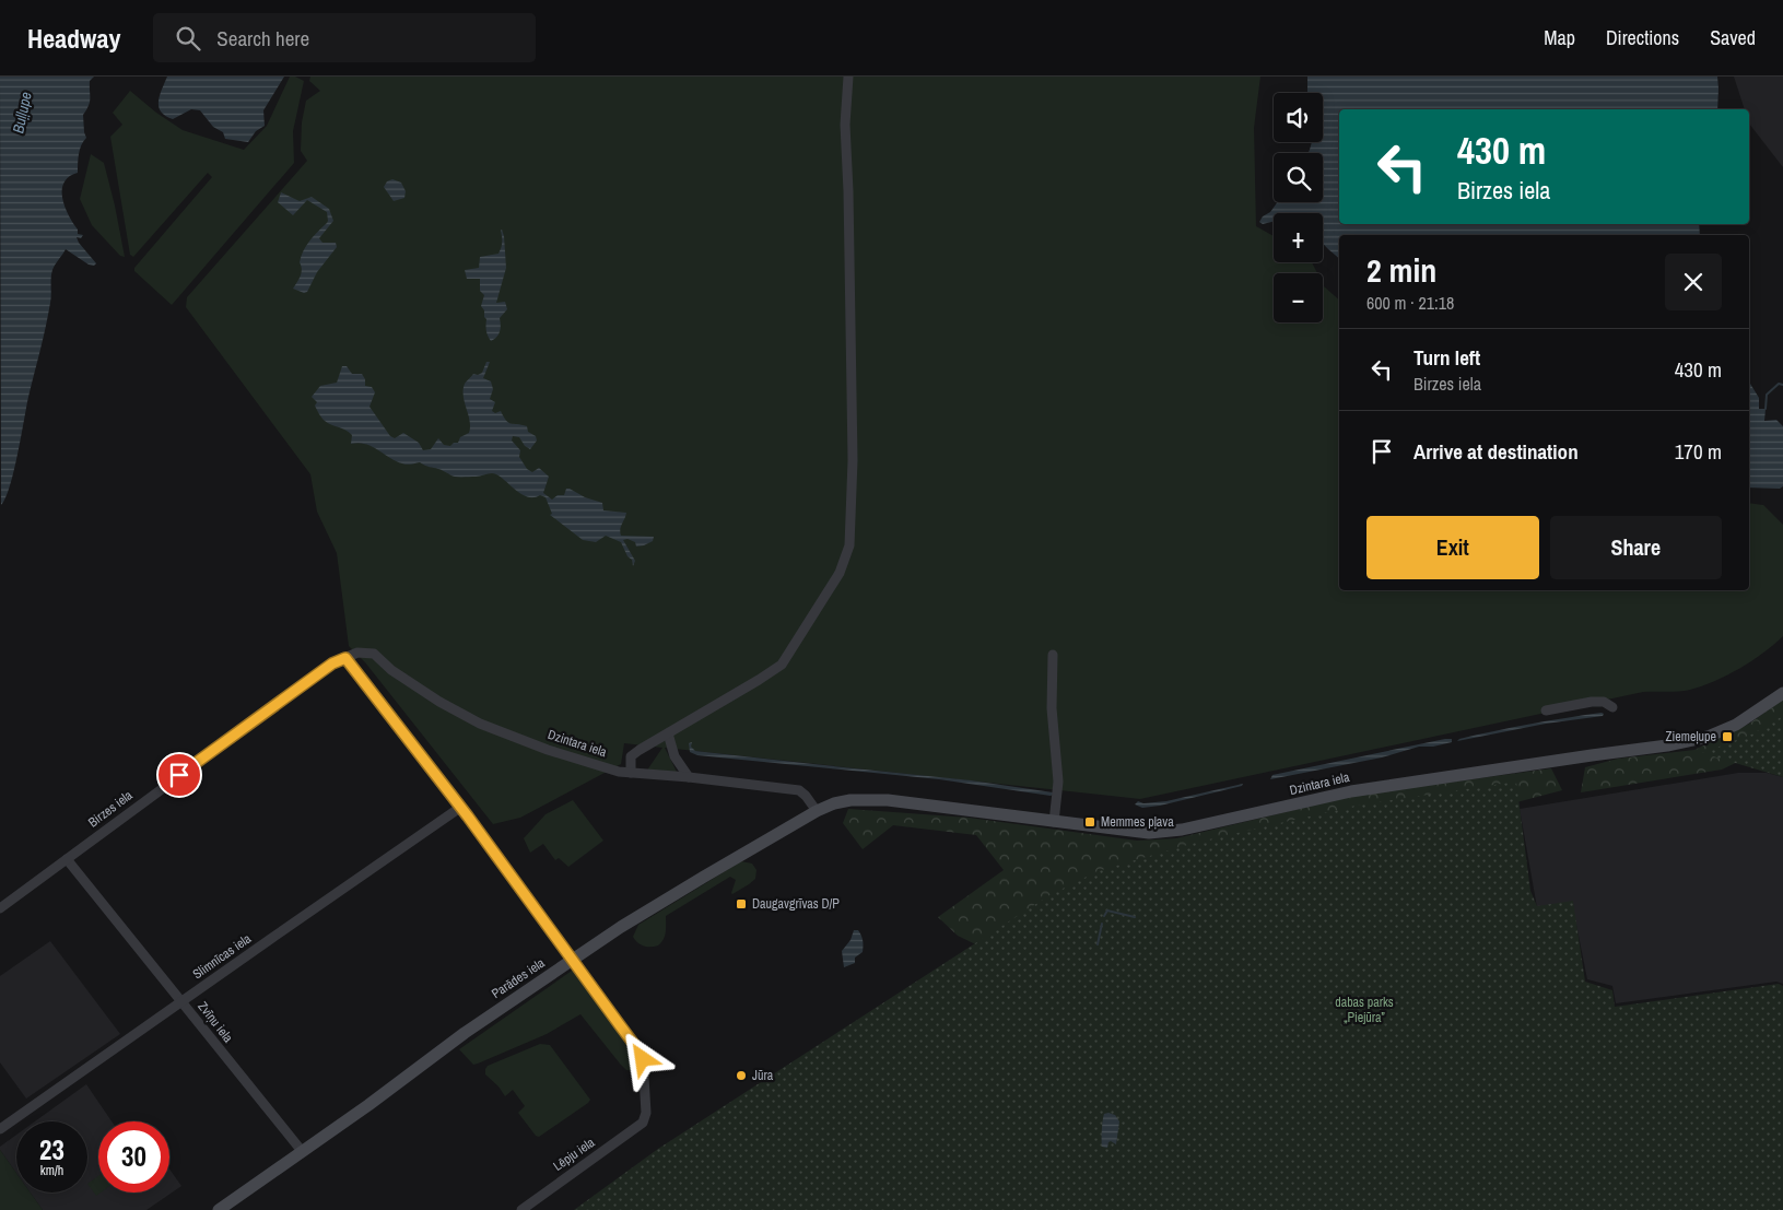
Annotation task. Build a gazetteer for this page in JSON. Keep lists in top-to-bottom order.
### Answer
{
  "streets": {
    "street": [
      "Dzintara iela",
      "Birzes iela",
      "Slimnīcas iela",
      "Parādes iela",
      "Zvīņu iela",
      "Lēpju iela"
    ]
  },
  "crossings": [
    ["Dzintara iela", "Birzes iela"],
    ["Dzintara iela", "Parādes iela"],
    ["Birzes iela", "Zvīņu iela"],
    ["Slimnīcas iela", "Zvīņu iela"],
    ["Parādes iela", "Zvīņu iela"],
    ["Parādes iela", "Lēpju iela"]
  ],
  "water": ["Buļļupe"],
  "parks": ["dabas parks „Piejūra”"],
  "places": {
    "transit": ["Ziemeļupe", "Memmes pļava", "Daugavgrīvas D/P"],
    "other": ["Jūra"]
  },
  "page": {
    "header": "Headway",
    "search": "Search here",
    "nav": ["Map", "Directions", "Saved"],
    "map_buttons": ["+", "−"],
    "turn": ["430 m", "Birzes iela"],
    "heading": ["2 min", "600 m · 21:18"],
    "list": [
      {
        "name": "Turn left",
        "note": "Birzes iela",
        "value": "430 m"
      },
      {
        "name": "Arrive at destination",
        "value": "170 m"
      }
    ],
    "buttons": ["Exit", "Share"],
    "speed": "23 km/h",
    "limit": "30"
  }
}
